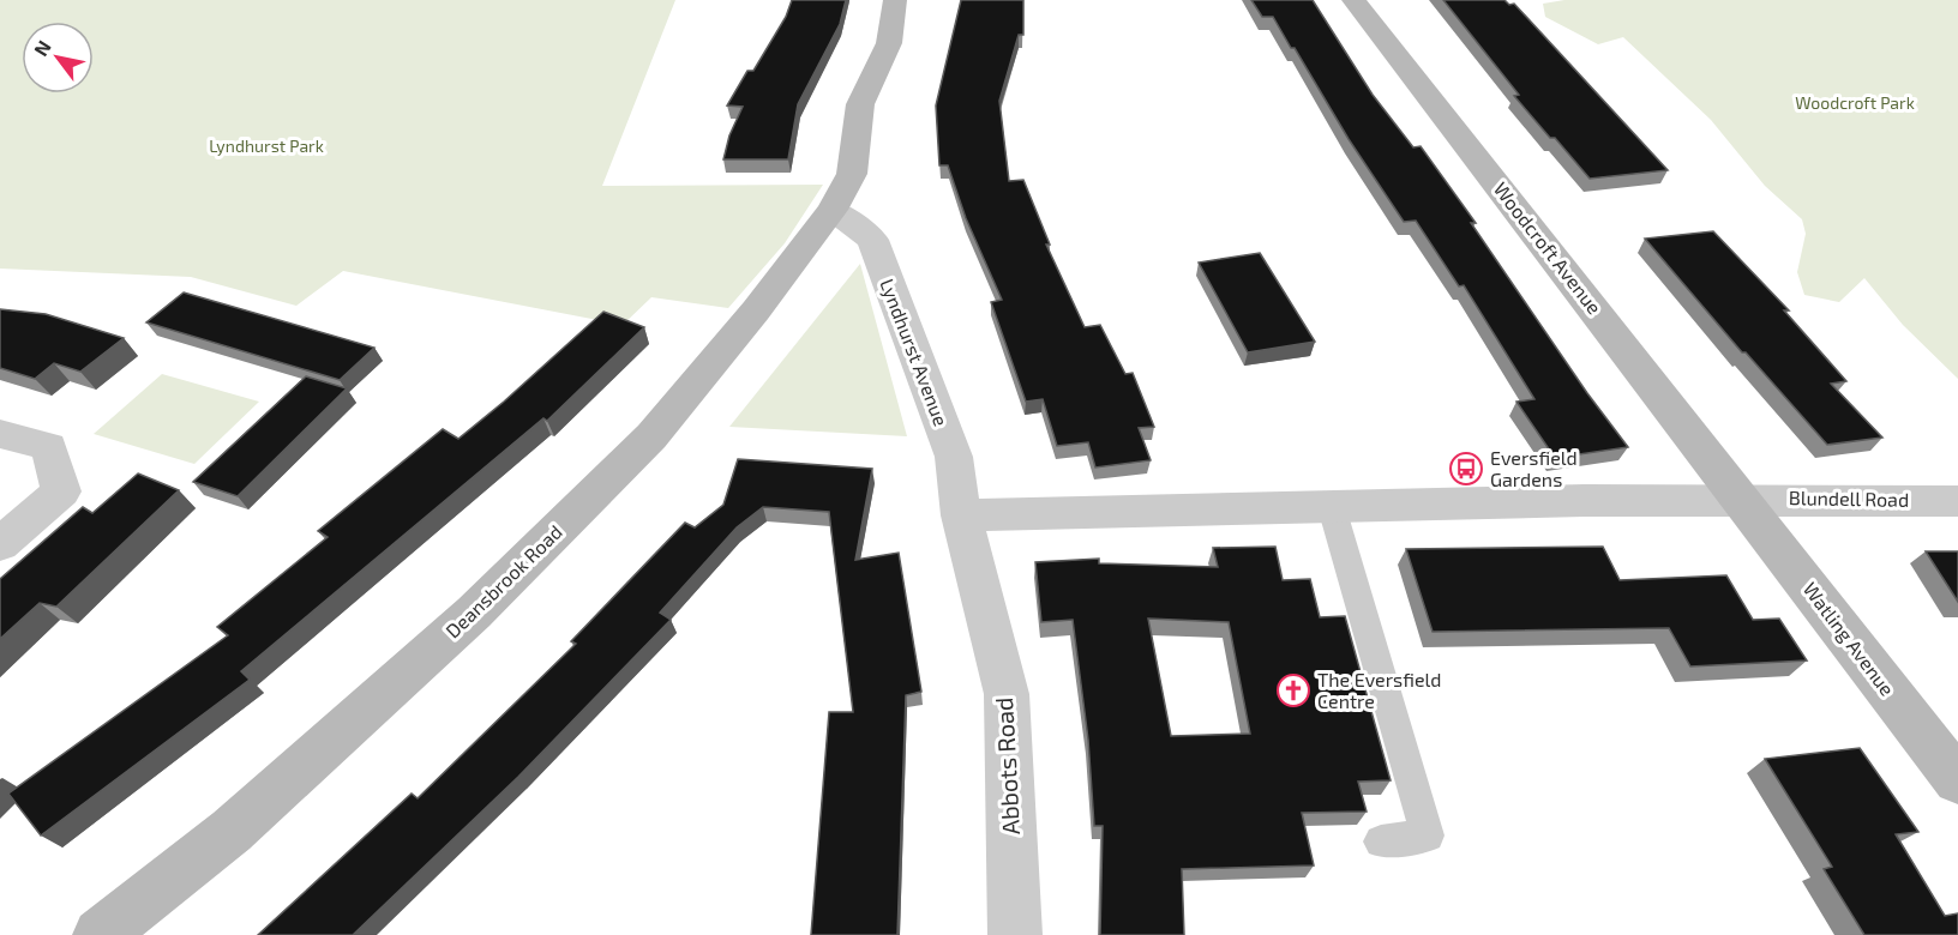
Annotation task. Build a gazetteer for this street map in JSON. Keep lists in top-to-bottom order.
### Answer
{
  "streets": {
    "street": [
      "Woodcroft Avenue",
      "Lyndhurst Avenue",
      "Blundell Road",
      "Deansbrook Road",
      "Watling Avenue",
      "Abbots Road"
    ]
  },
  "crossings": [
    ["Woodcroft Avenue", "Blundell Road"],
    ["Woodcroft Avenue", "Watling Avenue"],
    ["Lyndhurst Avenue", "Deansbrook Road"],
    ["Lyndhurst Avenue", "Abbots Road"],
    ["Blundell Road", "Watling Avenue"]
  ],
  "parks": ["Woodcroft Park", "Lyndhurst Park"],
  "places": {
    "bus stop": ["Eversfield Gardens"],
    "church": ["The Eversfield Centre"]
  },
  "north": "top left"
}
